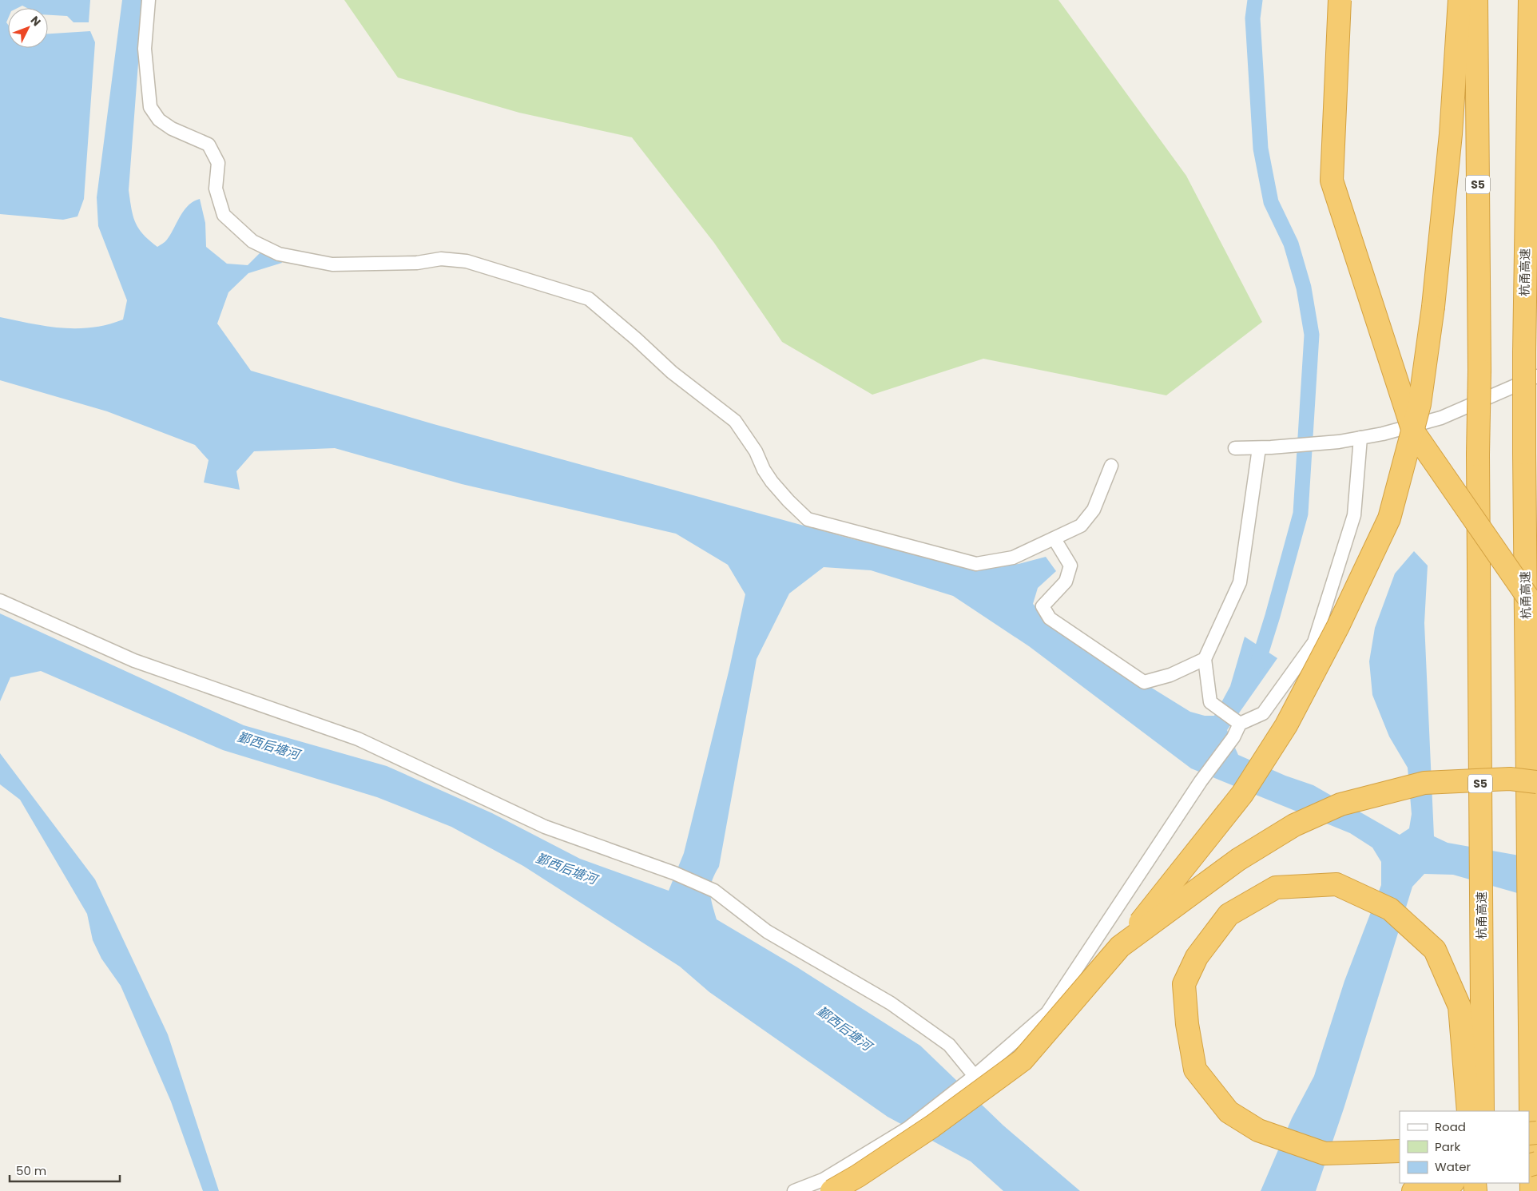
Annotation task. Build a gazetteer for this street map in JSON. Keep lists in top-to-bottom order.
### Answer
{
  "streets": {
    "highway": ["S5", "杭甬高速"]
  },
  "water": ["鄞西后塘河"],
  "legend": ["Road", "Park", "Water"],
  "scale_bar": "50 m",
  "north": "top right"
}
